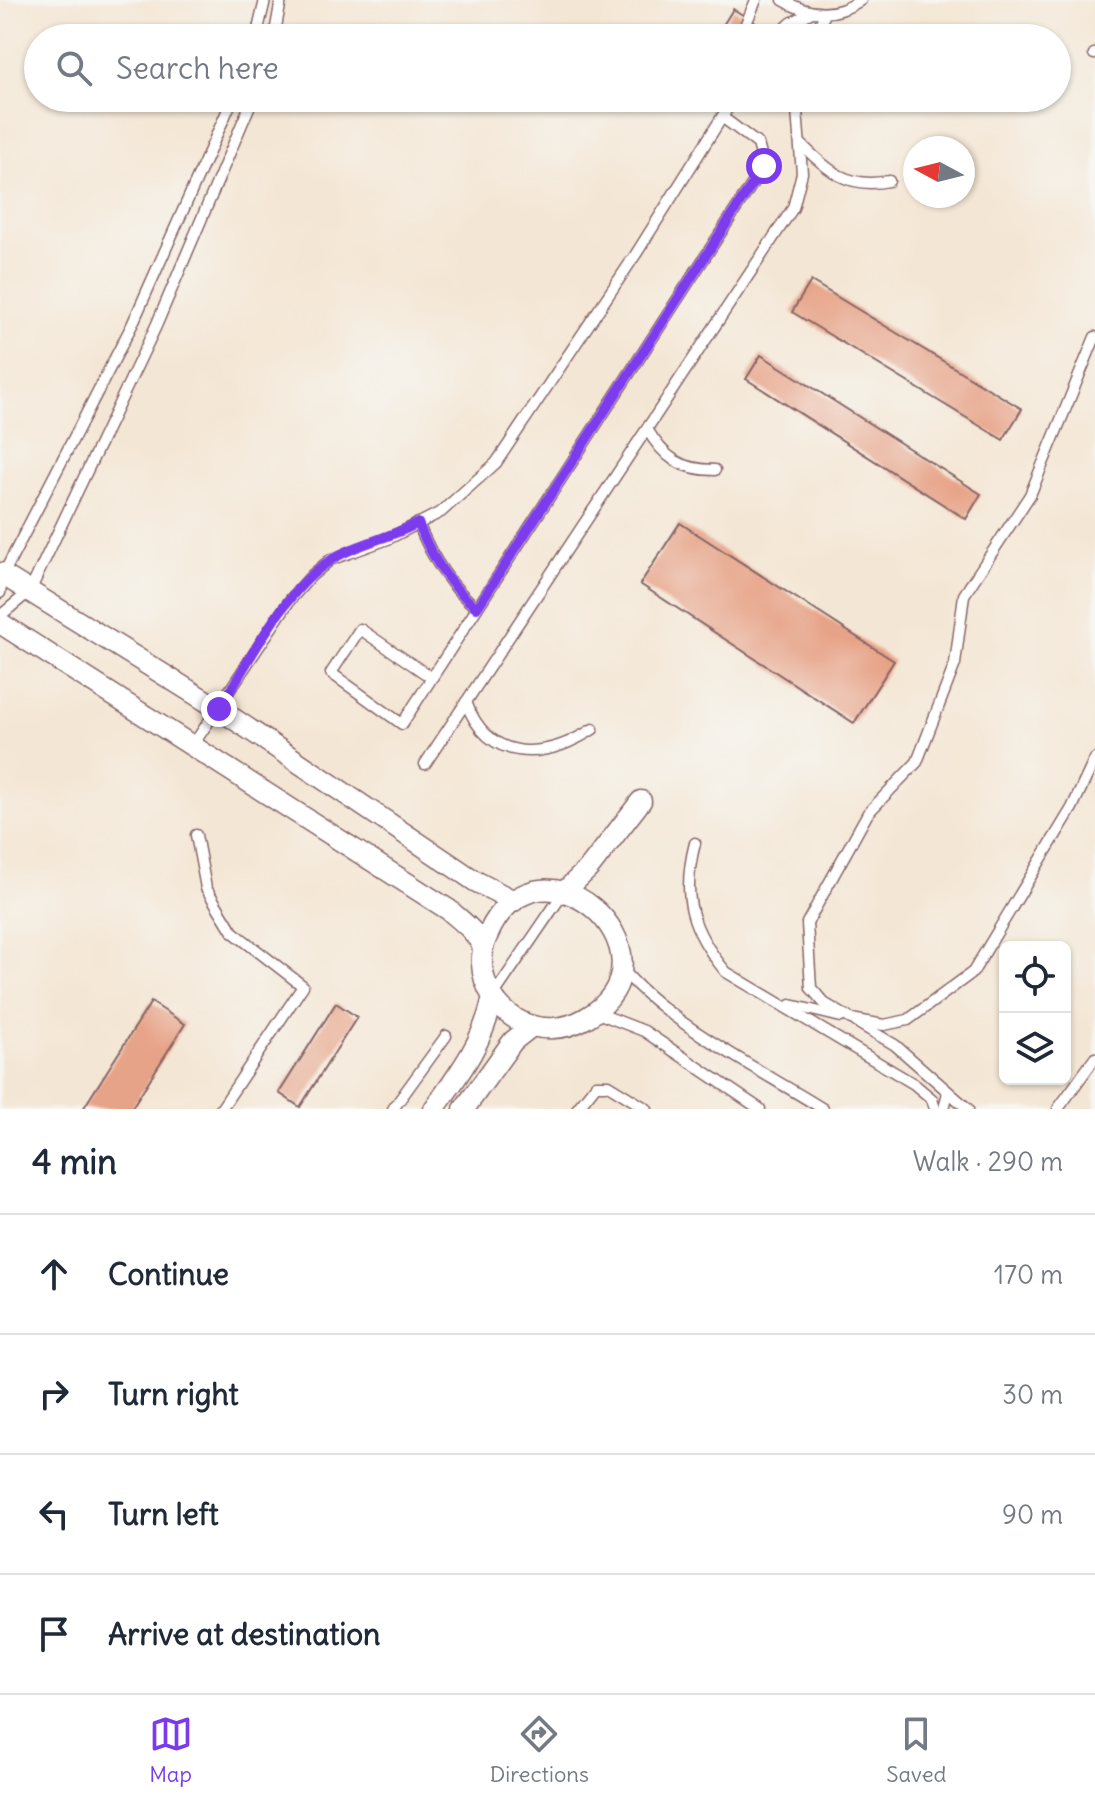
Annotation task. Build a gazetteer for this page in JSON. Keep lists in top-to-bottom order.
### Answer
{
  "north": "left",
  "page": {
    "search": "Search here",
    "heading": ["4 min", "Walk · 290 m"],
    "list": [
      ["Continue", "170 m"],
      ["Turn right", "30 m"],
      ["Turn left", "90 m"],
      "Arrive at destination"
    ],
    "nav": ["Map", "Directions", "Saved"]
  }
}
